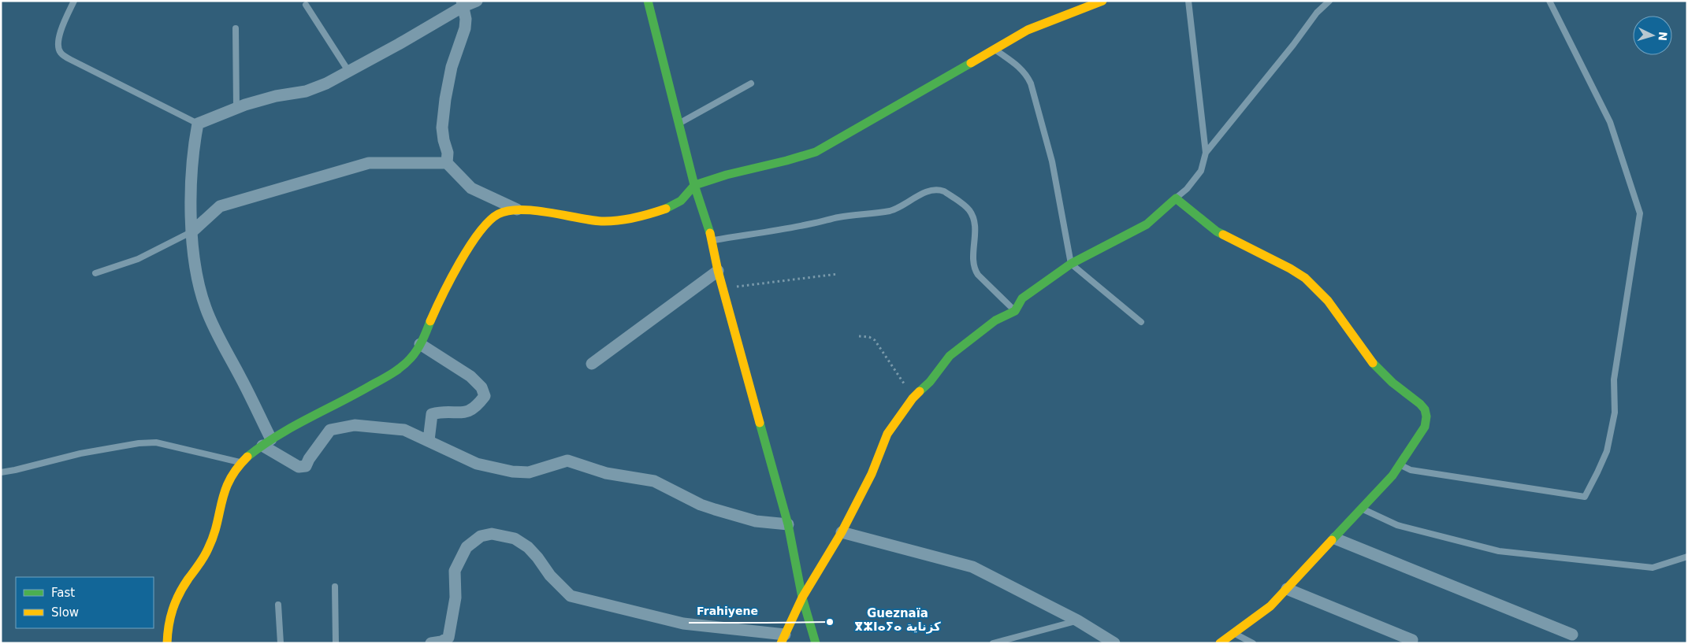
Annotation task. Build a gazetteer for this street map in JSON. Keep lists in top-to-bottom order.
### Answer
{
  "districts": ["Gueznaïa ⴳⵣⵏⴰⵢⴰ كزناية"],
  "places": ["Frahiyene"],
  "legend": ["Fast", "Slow"],
  "north": "right"
}
